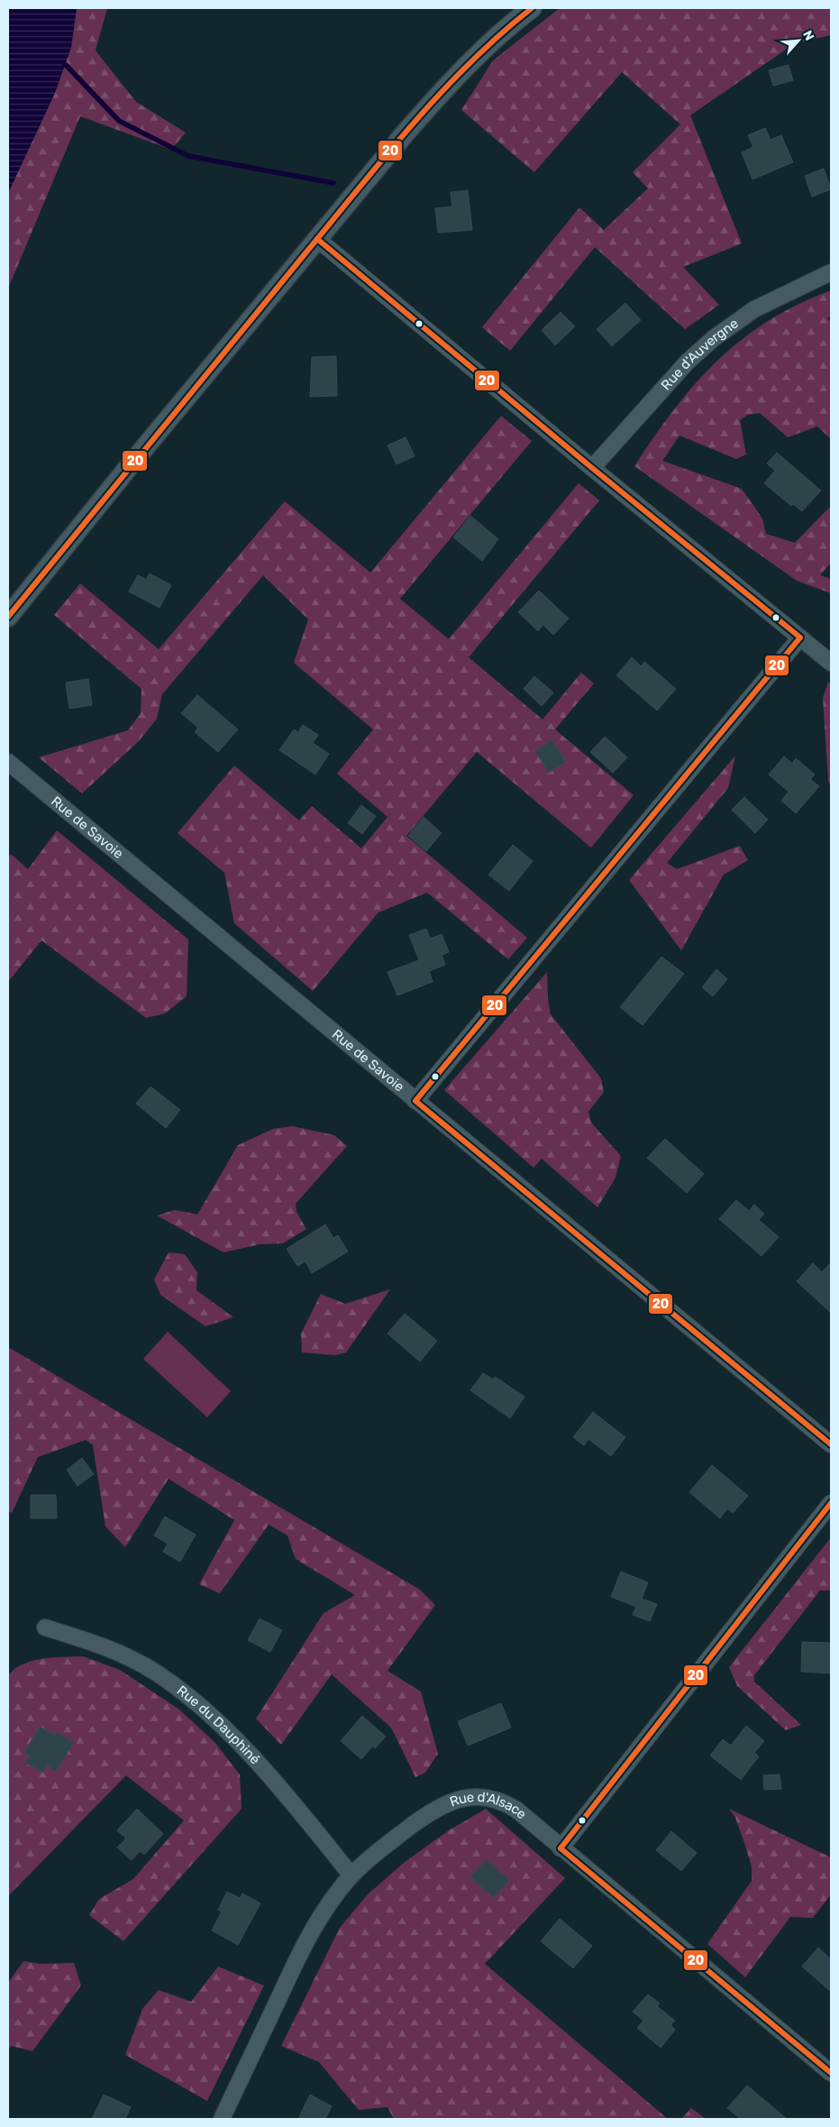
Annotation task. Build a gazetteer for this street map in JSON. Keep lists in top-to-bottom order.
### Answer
{
  "streets": {
    "street": [
      "Rue d'Auvergne",
      "Rue de Savoie",
      "Rue du Dauphiné",
      "Rue d'Alsace"
    ]
  },
  "crossings": [
    ["Rue du Dauphiné", "Rue d'Alsace"]
  ],
  "lines": ["transit line 20"],
  "north": "top right"
}
